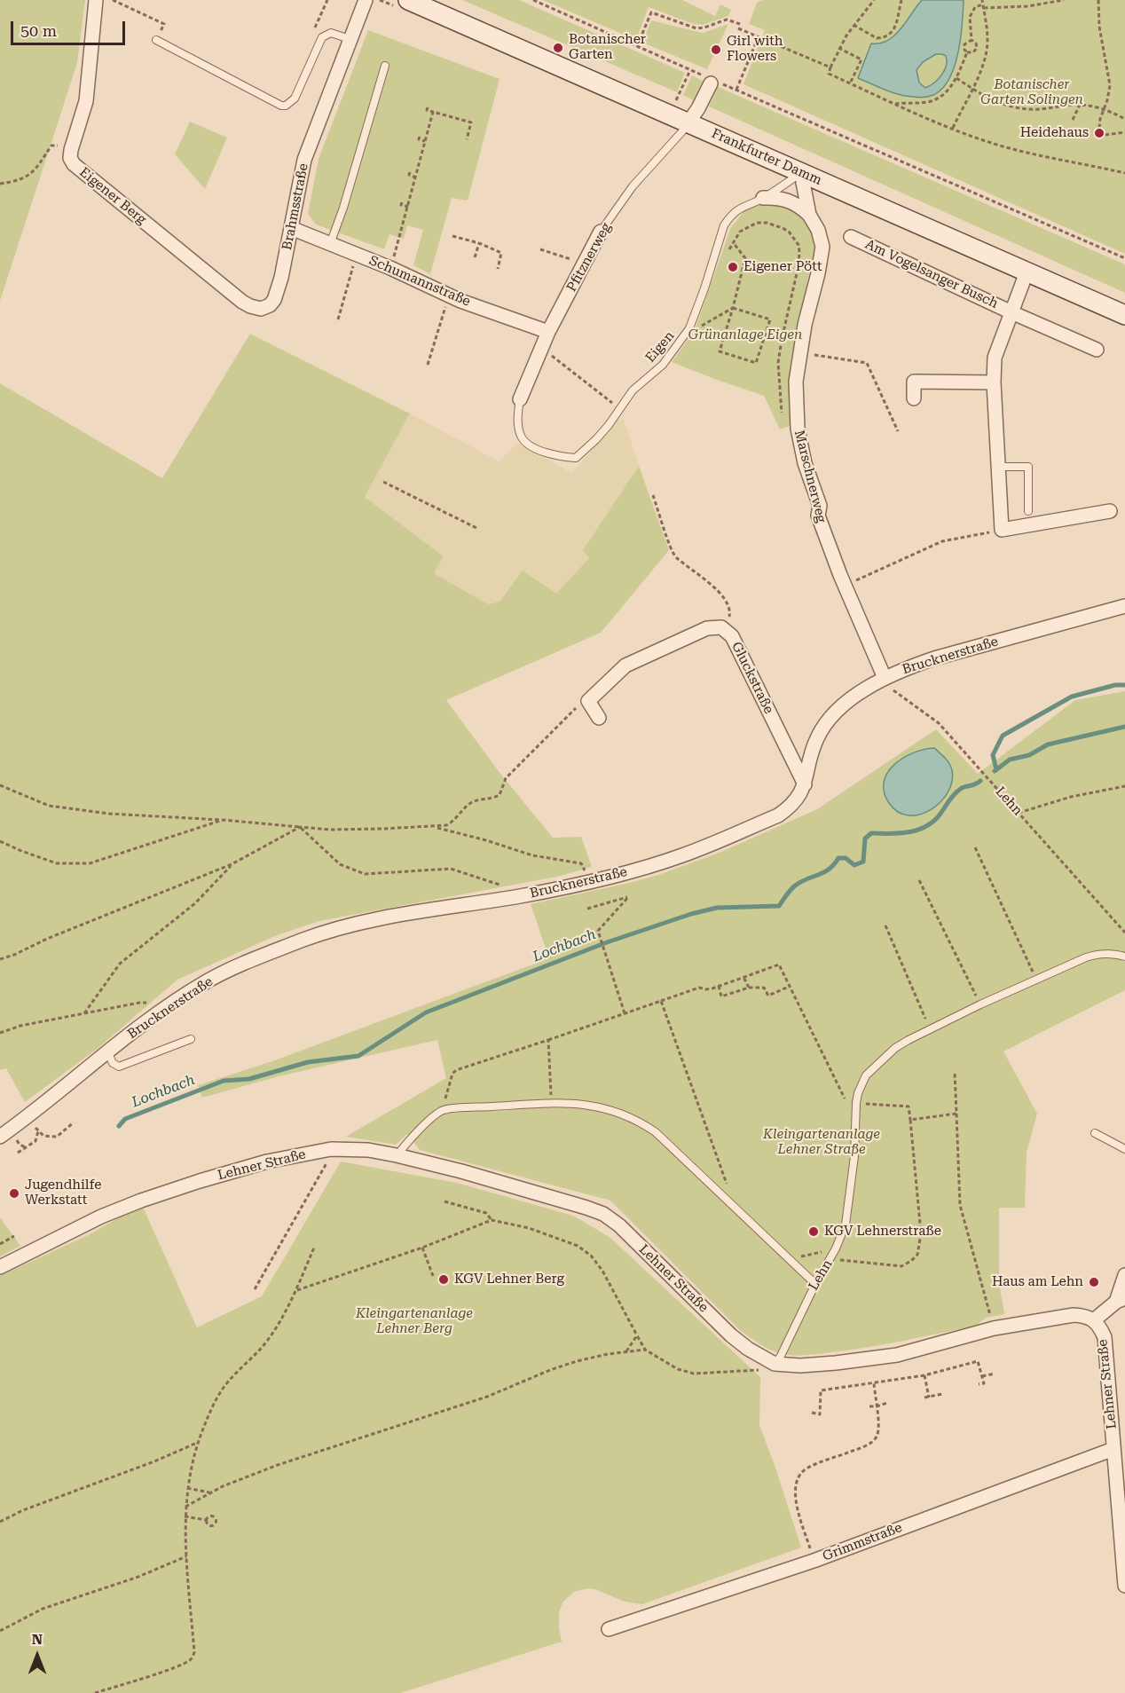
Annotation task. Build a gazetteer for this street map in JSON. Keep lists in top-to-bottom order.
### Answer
{
  "streets": {
    "main road": ["Frankfurter Damm"],
    "street": [
      "Eigener Berg",
      "Brahmsstraße",
      "Pfitznerweg",
      "Am Vogelsanger Busch",
      "Schumannstraße",
      "Marschnerweg",
      "Brucknerstraße",
      "Gluckstraße",
      "Lehner Straße",
      "Grimmstraße"
    ],
    "lane": ["Eigen", "Lehn"]
  },
  "crossings": [
    ["Frankfurter Damm", "Pfitznerweg"],
    ["Frankfurter Damm", "Am Vogelsanger Busch"],
    ["Frankfurter Damm", "Eigen"],
    ["Frankfurter Damm", "Marschnerweg"],
    ["Eigener Berg", "Brahmsstraße"],
    ["Brahmsstraße", "Schumannstraße"],
    ["Pfitznerweg", "Schumannstraße"],
    ["Pfitznerweg", "Eigen"],
    ["Eigen", "Marschnerweg"],
    ["Marschnerweg", "Brucknerstraße"],
    ["Marschnerweg", "Lehn"],
    ["Brucknerstraße", "Gluckstraße"],
    ["Brucknerstraße", "Lehn"],
    ["Lehn", "Lehner Straße"],
    ["Lehner Straße", "Grimmstraße"]
  ],
  "water": ["Lochbach"],
  "parks": [
    "Botanischer Garten Solingen",
    "Grünanlage Eigen",
    "Kleingartenanlage Lehner Straße",
    "Kleingartenanlage Lehner Berg"
  ],
  "places": [
    "Botanischer Garten",
    "Girl with Flowers",
    "Heidehaus",
    "Eigener Pött",
    "Jugendhilfe Werkstatt",
    "KGV Lehnerstraße",
    "KGV Lehner Berg",
    "Haus am Lehn"
  ],
  "scale_bar": "50 m",
  "north": "top"
}
